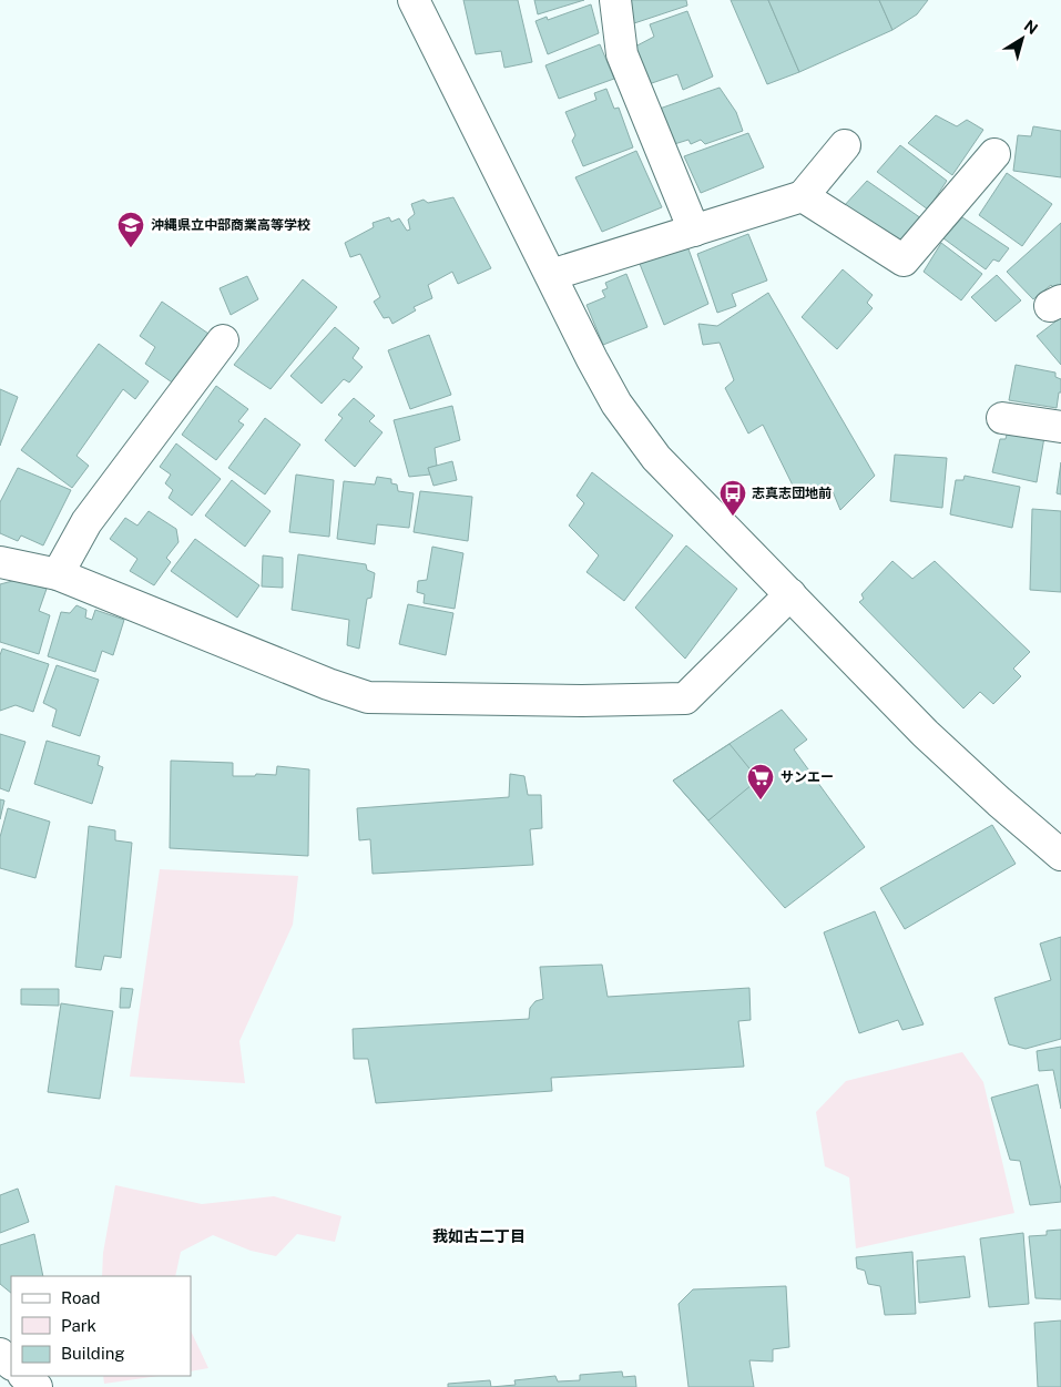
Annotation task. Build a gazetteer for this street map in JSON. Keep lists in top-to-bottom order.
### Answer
{
  "districts": ["我如古二丁目"],
  "places": {
    "school or university": ["沖縄県立中部商業高等学校"],
    "bus stop": ["志真志団地前"],
    "supermarket": ["サンエー"]
  },
  "legend": ["Road", "Park", "Building"],
  "north": "top right"
}
